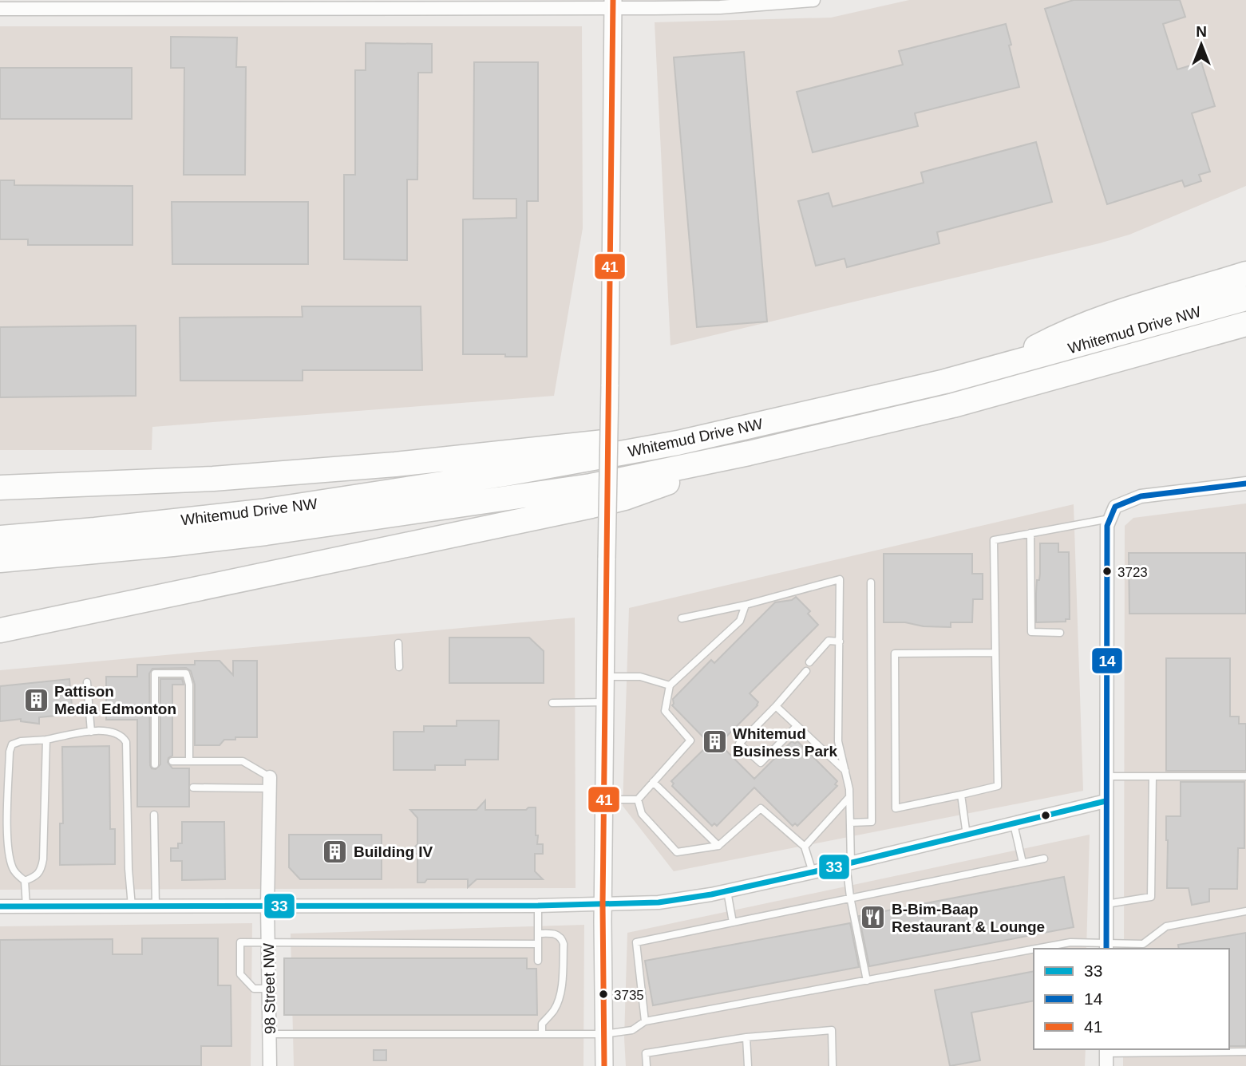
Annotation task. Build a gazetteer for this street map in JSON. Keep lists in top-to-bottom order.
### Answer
{
  "streets": {
    "highway": ["Whitemud Drive NW"],
    "street": ["98 Street NW"]
  },
  "places": {
    "other": ["3723", "3735"],
    "building": ["Pattison Media Edmonton", "Whitemud Business Park", "Building IV"],
    "restaurant": ["B-Bim-Baap Restaurant & Lounge"]
  },
  "lines": ["transit line 41", "transit line 14", "transit line 33"],
  "legend": ["33", "14", "41"],
  "north": "top"
}
